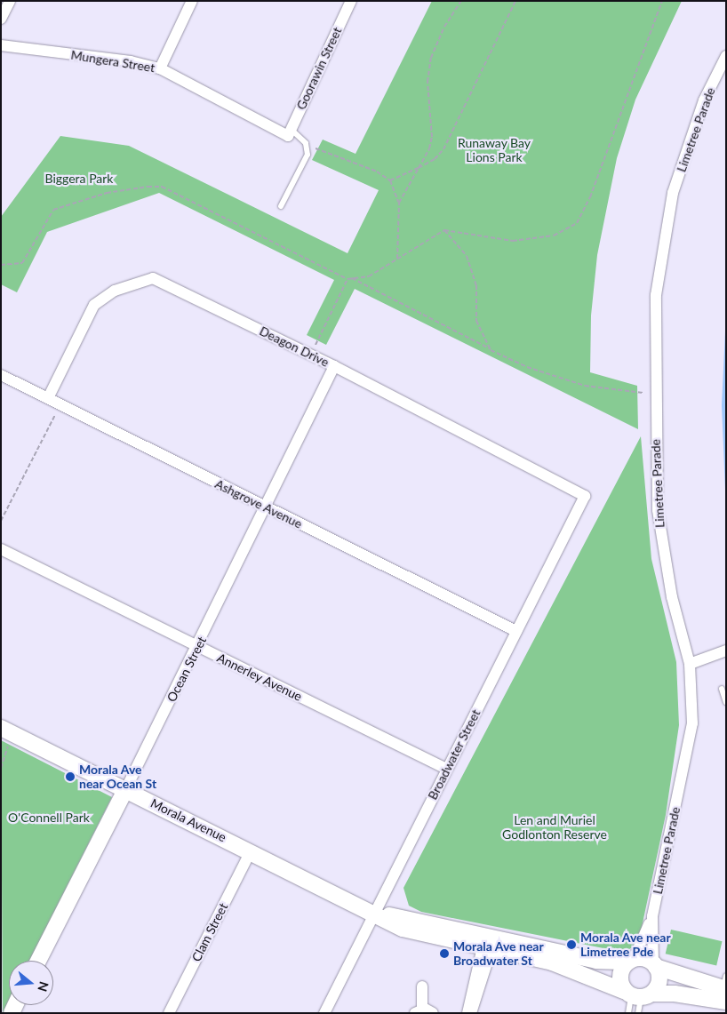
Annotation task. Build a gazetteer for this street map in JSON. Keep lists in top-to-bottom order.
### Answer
{
  "streets": {
    "main road": ["Ocean Street", "Morala Avenue"],
    "street": [
      "Mungera Street",
      "Goorawin Street",
      "Limetree Parade",
      "Deagon Drive",
      "Ashgrove Avenue",
      "Annerley Avenue",
      "Broadwater Street",
      "Clam Street"
    ]
  },
  "crossings": [
    ["Mungera Street", "Goorawin Street"],
    ["Limetree Parade", "Morala Avenue"],
    ["Deagon Drive", "Ashgrove Avenue"],
    ["Deagon Drive", "Ocean Street"],
    ["Deagon Drive", "Broadwater Street"],
    ["Ashgrove Avenue", "Ocean Street"],
    ["Ashgrove Avenue", "Broadwater Street"],
    ["Ocean Street", "Annerley Avenue"],
    ["Ocean Street", "Morala Avenue"],
    ["Annerley Avenue", "Broadwater Street"],
    ["Broadwater Street", "Morala Avenue"],
    ["Morala Avenue", "Clam Street"]
  ],
  "parks": [
    "Runaway Bay Lions Park",
    "Biggera Park",
    "O'Connell Park",
    "Len and Muriel Godlonton Reserve"
  ],
  "places": ["Morala Ave near Ocean St", "Morala Ave near Limetree Pde", "Morala Ave near Broadwater St"],
  "north": "right"
}
